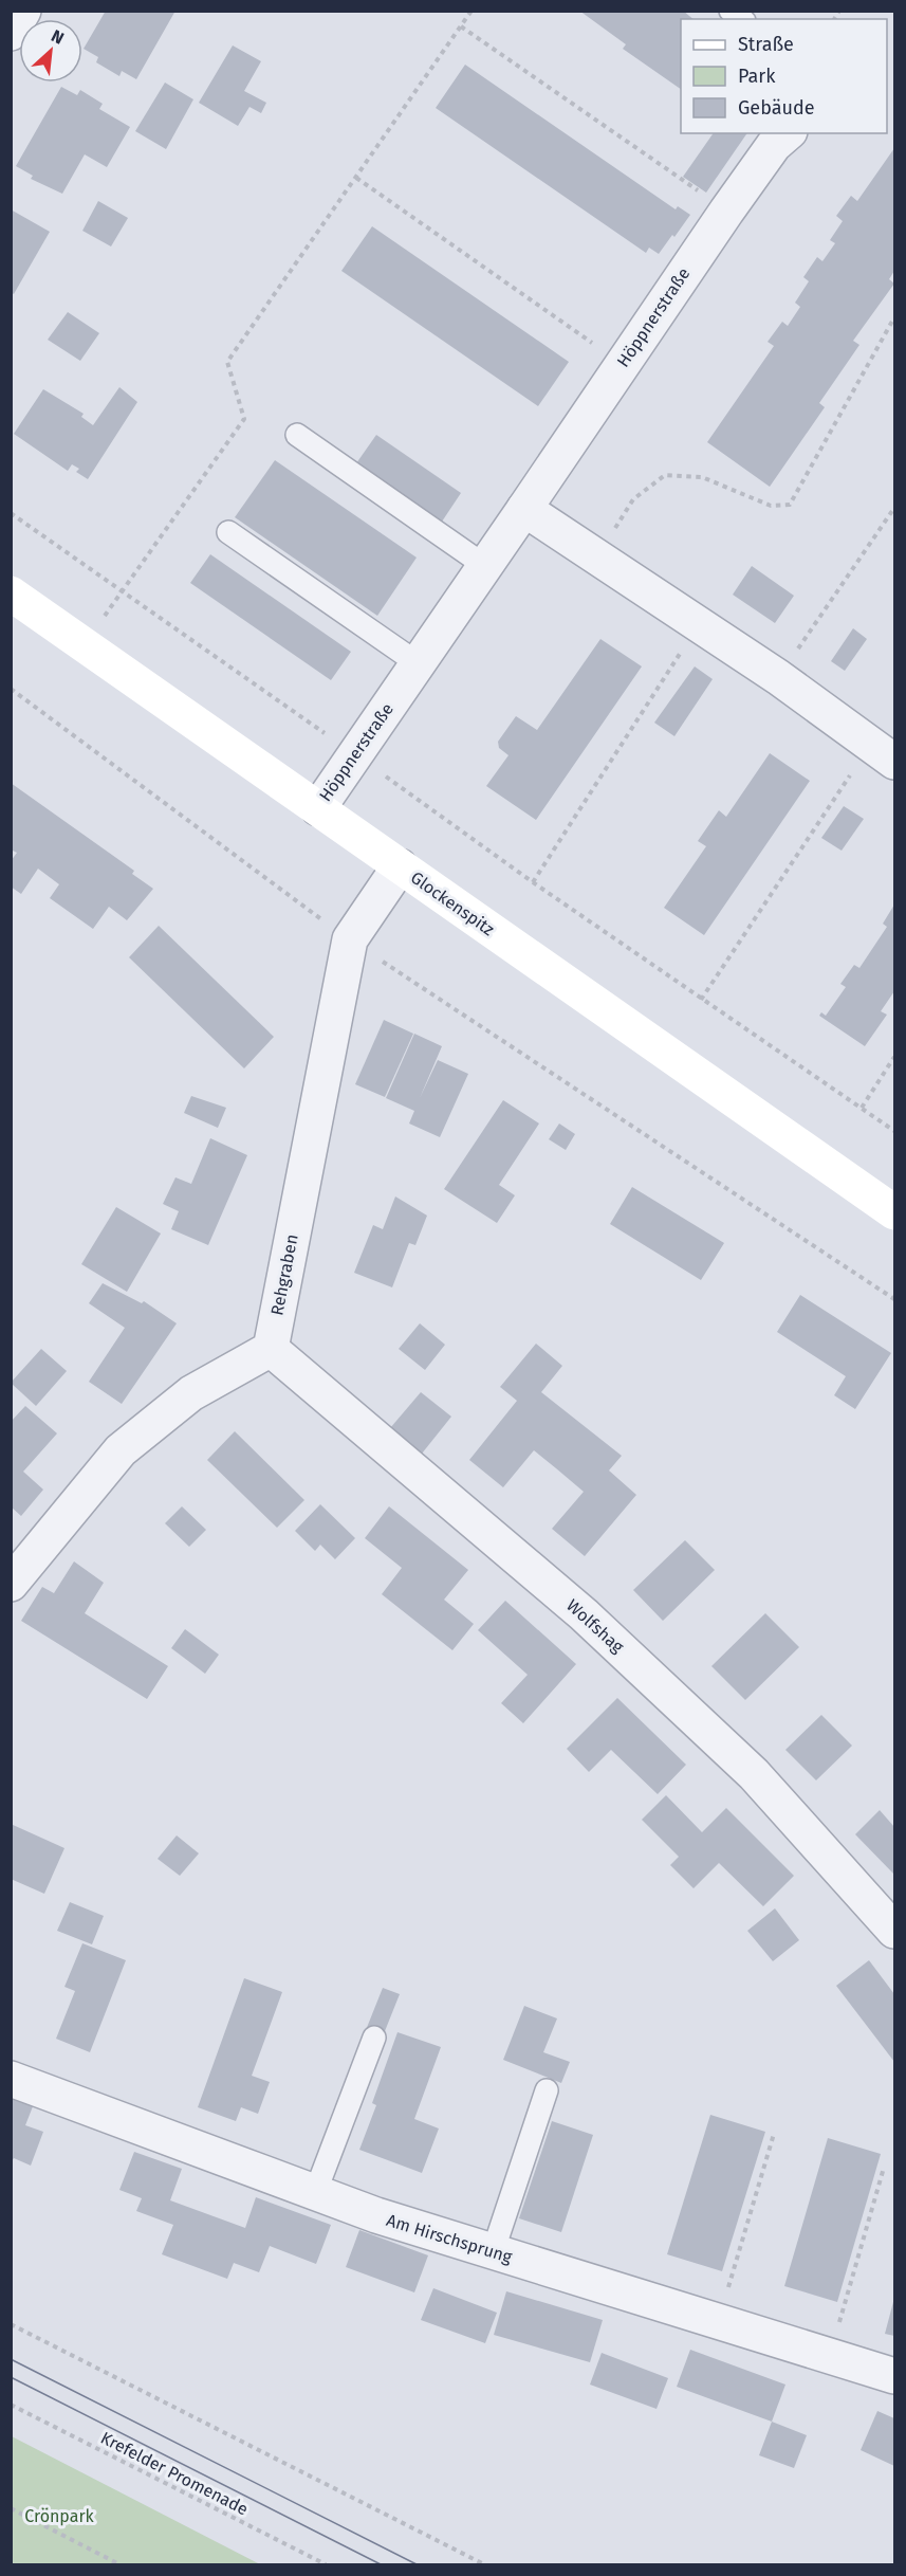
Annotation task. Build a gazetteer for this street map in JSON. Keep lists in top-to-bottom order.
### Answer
{
  "streets": {
    "main road": ["Glockenspitz"],
    "street": [
      "Höppnerstraße",
      "Rehgraben",
      "Wolfshag",
      "Am Hirschsprung"
    ],
    "path": ["Krefelder Promenade"]
  },
  "crossings": [
    ["Höppnerstraße", "Glockenspitz"],
    ["Glockenspitz", "Rehgraben"],
    ["Rehgraben", "Wolfshag"]
  ],
  "parks": ["Crönpark"],
  "legend": ["Straße", "Park", "Gebäude"],
  "north": "top right"
}
